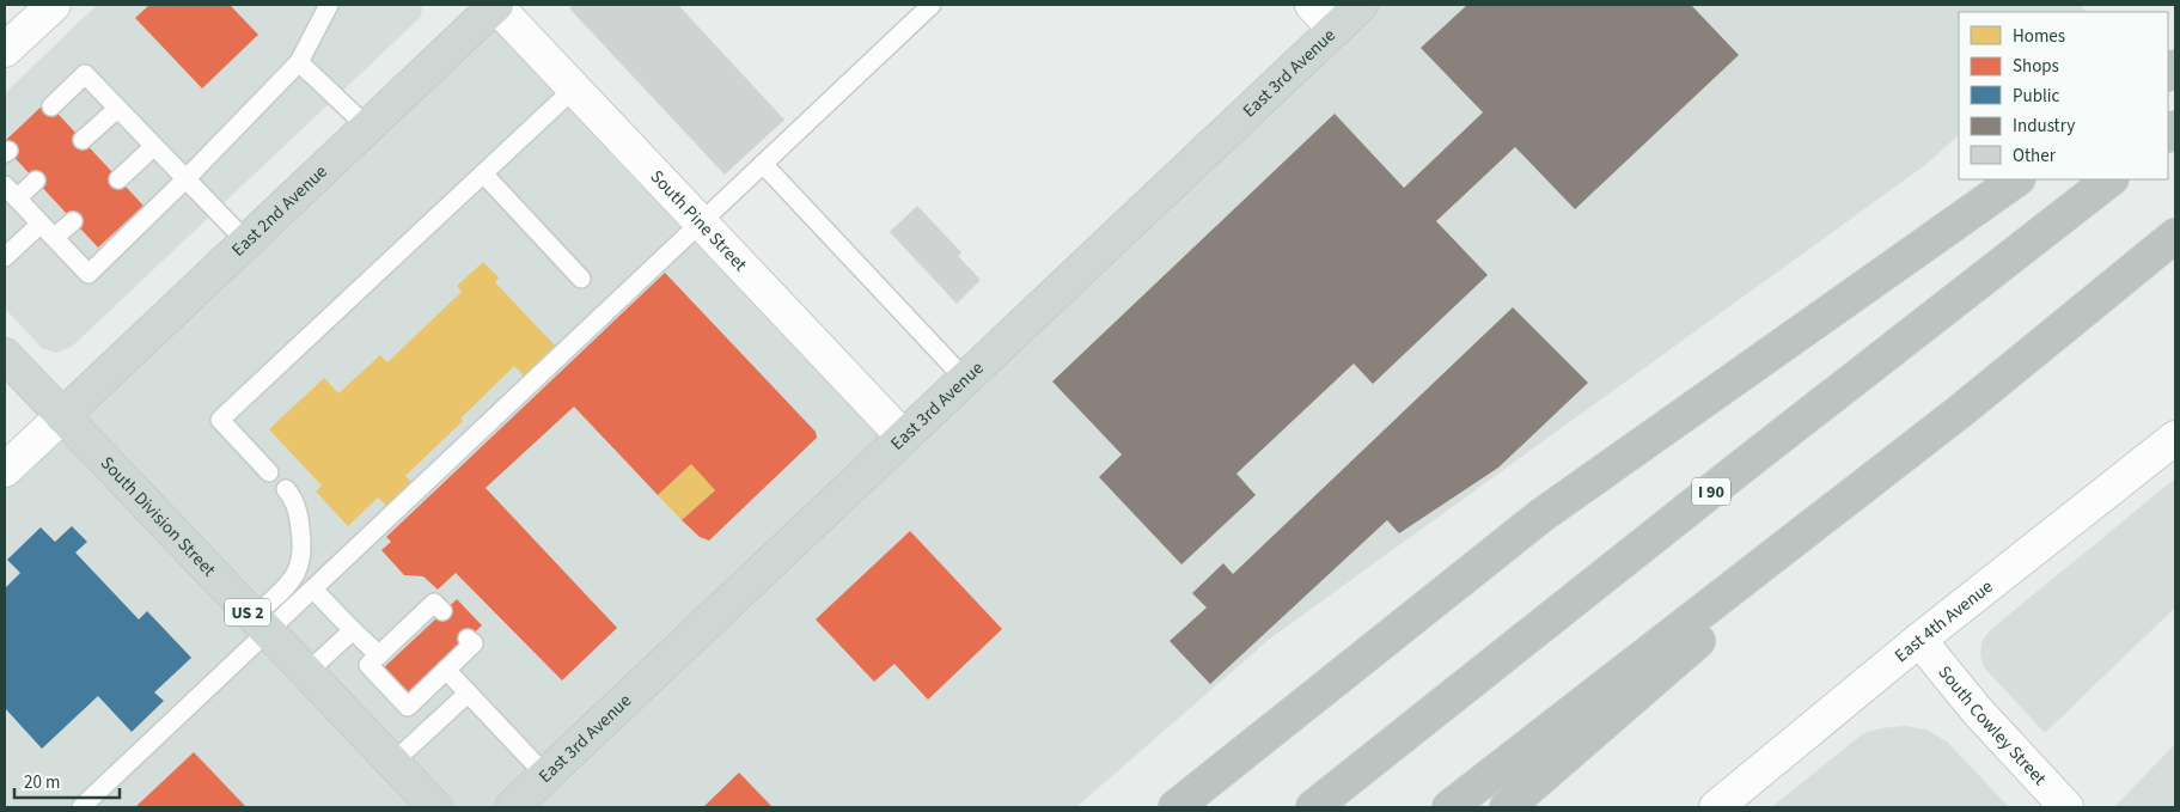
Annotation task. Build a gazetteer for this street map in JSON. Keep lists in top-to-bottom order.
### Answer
{
  "streets": {
    "highway": ["I 90"],
    "main road": [
      "East 3rd Avenue",
      "East 2nd Avenue",
      "South Division Street",
      "US 2"
    ],
    "street": ["South Pine Street", "East 4th Avenue", "South Cowley Street"]
  },
  "crossings": [
    ["East 3rd Avenue", "South Pine Street"],
    ["East 2nd Avenue", "South Pine Street"],
    ["East 2nd Avenue", "South Division Street"],
    ["East 4th Avenue", "South Cowley Street"]
  ],
  "legend": [
    "Homes",
    "Shops",
    "Public",
    "Industry",
    "Other"
  ],
  "scale_bar": "20 m"
}
